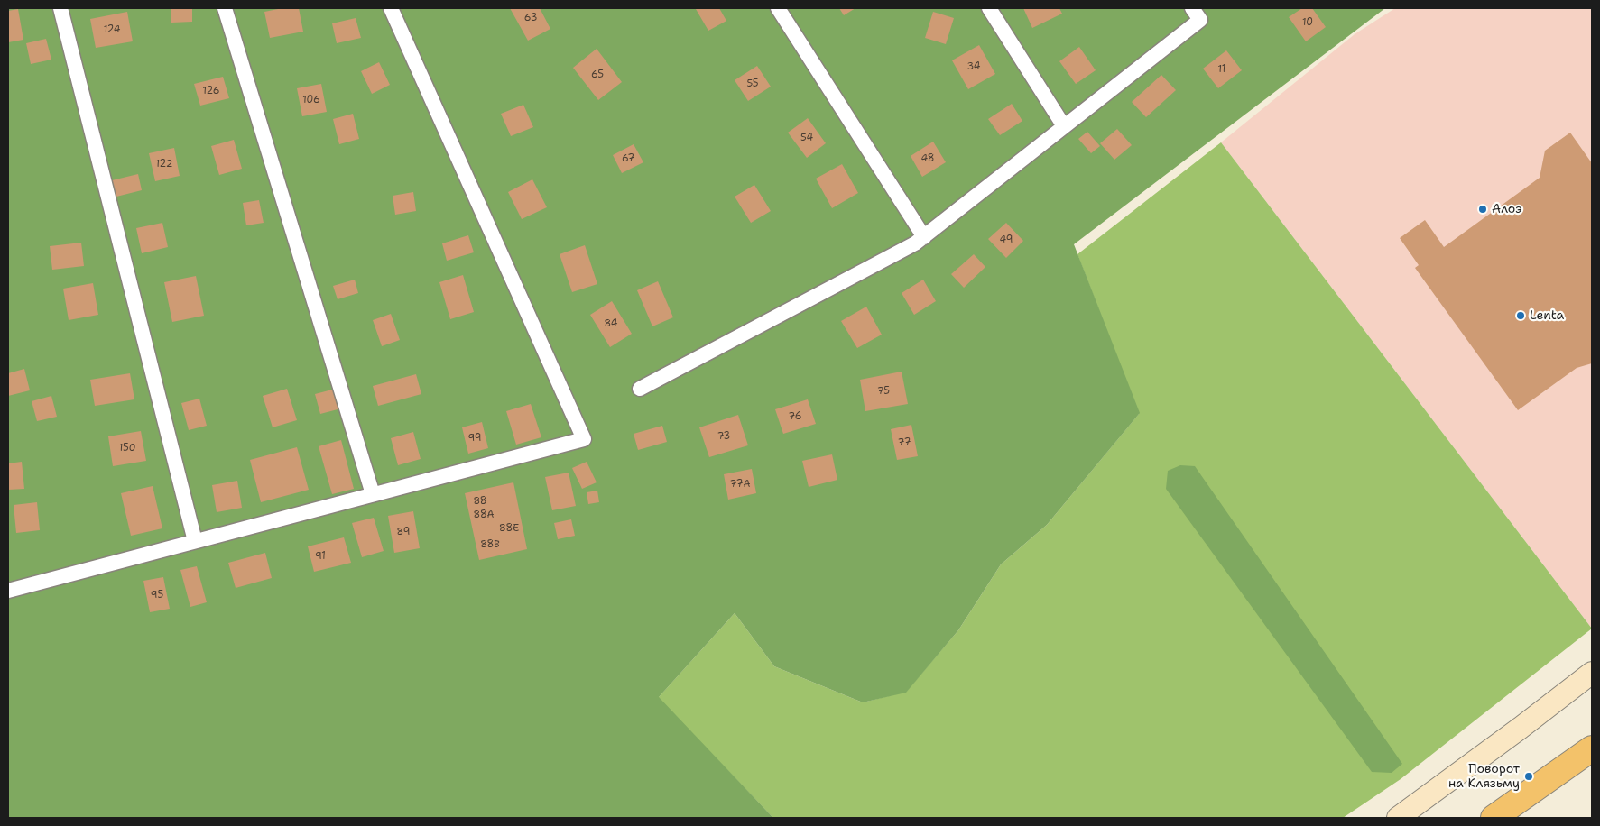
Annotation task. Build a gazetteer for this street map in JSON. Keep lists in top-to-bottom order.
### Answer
{
  "places": ["Алоэ", "Lenta", "Поворот на Клязьму"],
  "house_numbers": [
    "63",
    "10",
    "124",
    "34",
    "11",
    "65",
    "55",
    "126",
    "106",
    "54",
    "67",
    "48",
    "122",
    "49",
    "84",
    "75",
    "76",
    "73",
    "99",
    "77",
    "150",
    "77А",
    "88",
    "88А",
    "88Е",
    "89",
    "88В",
    "91",
    "95"
  ]
}
